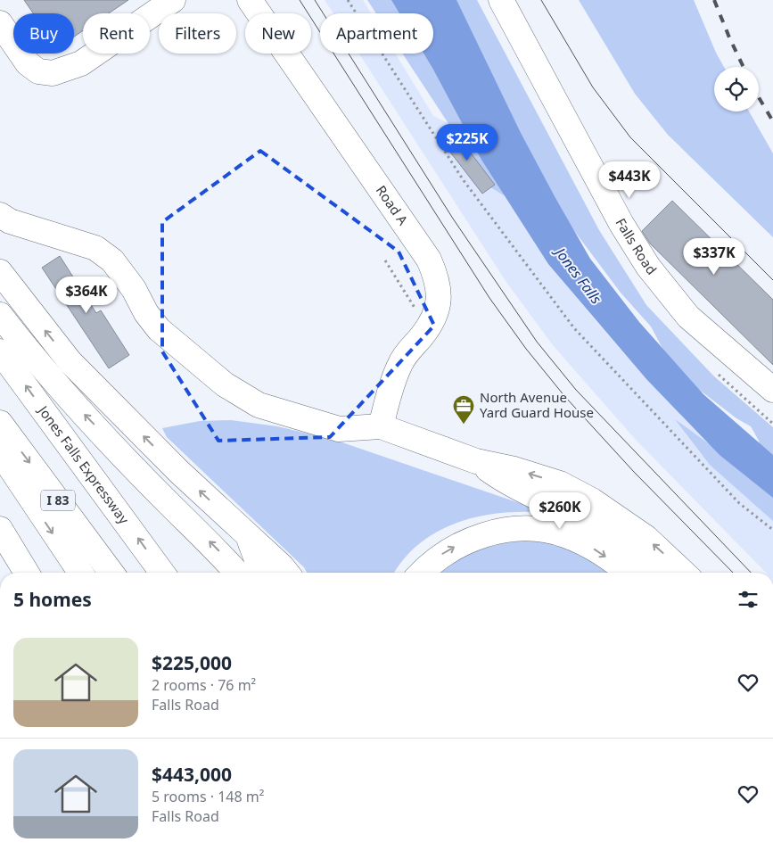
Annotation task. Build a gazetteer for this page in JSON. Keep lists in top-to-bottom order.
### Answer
{
  "streets": {
    "main road": [
      "Road A",
      "Falls Road",
      "Jones Falls Expressway",
      "I 83"
    ]
  },
  "water": ["Jones Falls"],
  "places": {
    "office": ["North Avenue Yard Guard House"]
  },
  "page": {
    "chip": [
      "Buy",
      "Rent",
      "Filters",
      "New",
      "Apartment"
    ],
    "price": [
      "$225K",
      "$443K",
      "$337K",
      "$364K",
      "$260K"
    ],
    "heading": "5 homes",
    "list": [
      {
        "name": "$225,000",
        "note": "2 rooms · 76 m² · Falls Road"
      },
      {
        "name": "$443,000",
        "note": "5 rooms · 148 m² · Falls Road"
      }
    ]
  }
}
